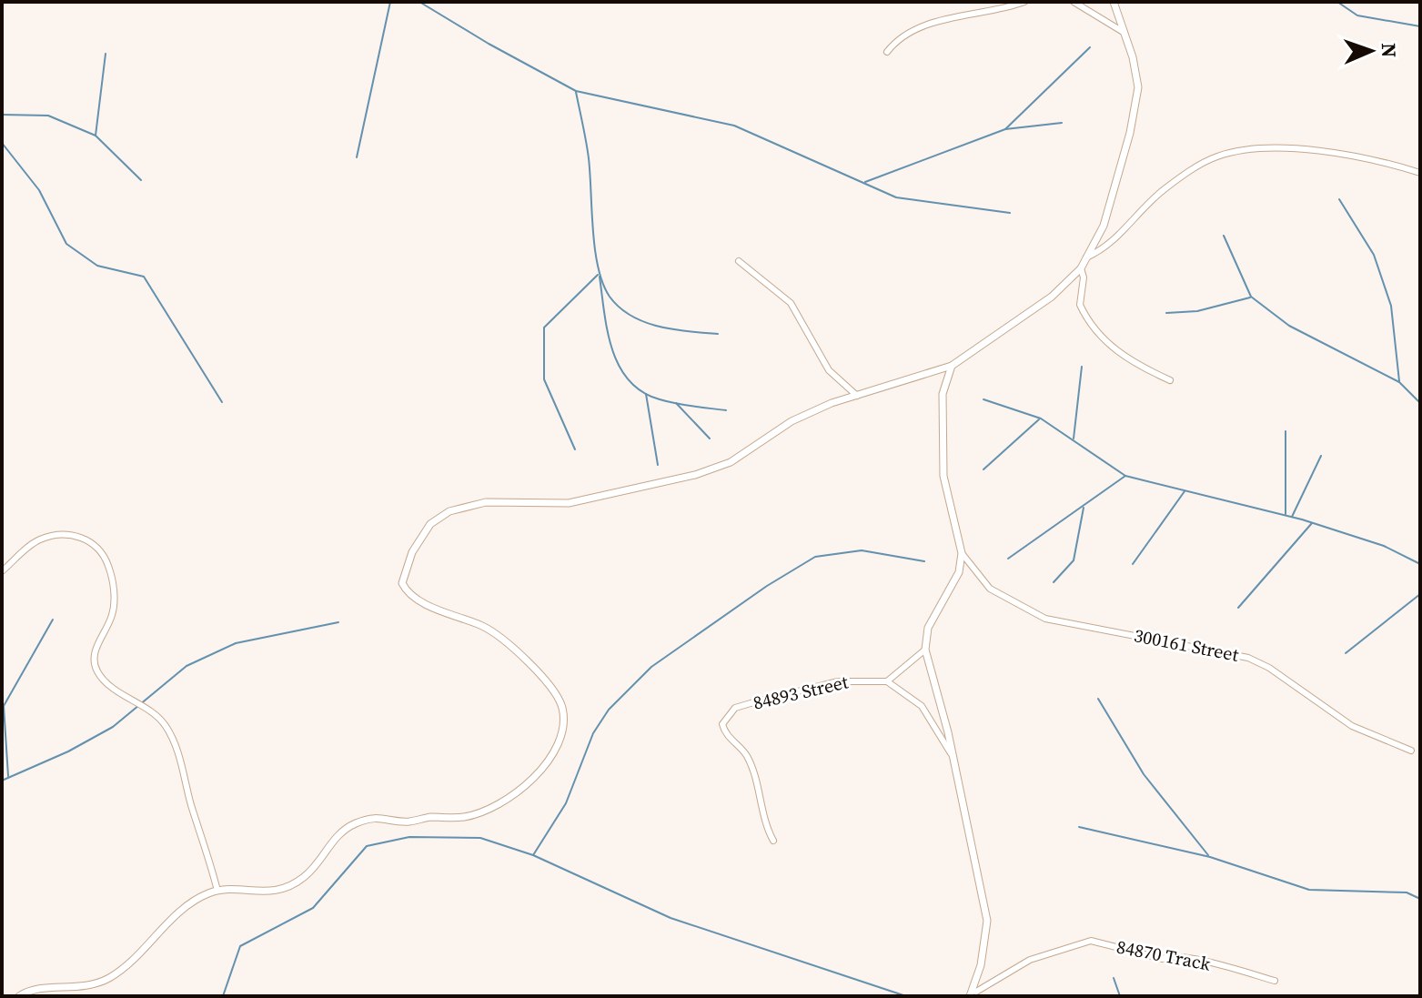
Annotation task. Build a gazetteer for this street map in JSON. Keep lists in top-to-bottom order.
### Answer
{
  "streets": {
    "street": ["300161 Street", "84893 Street", "84870 Track"]
  },
  "north": "right"
}
